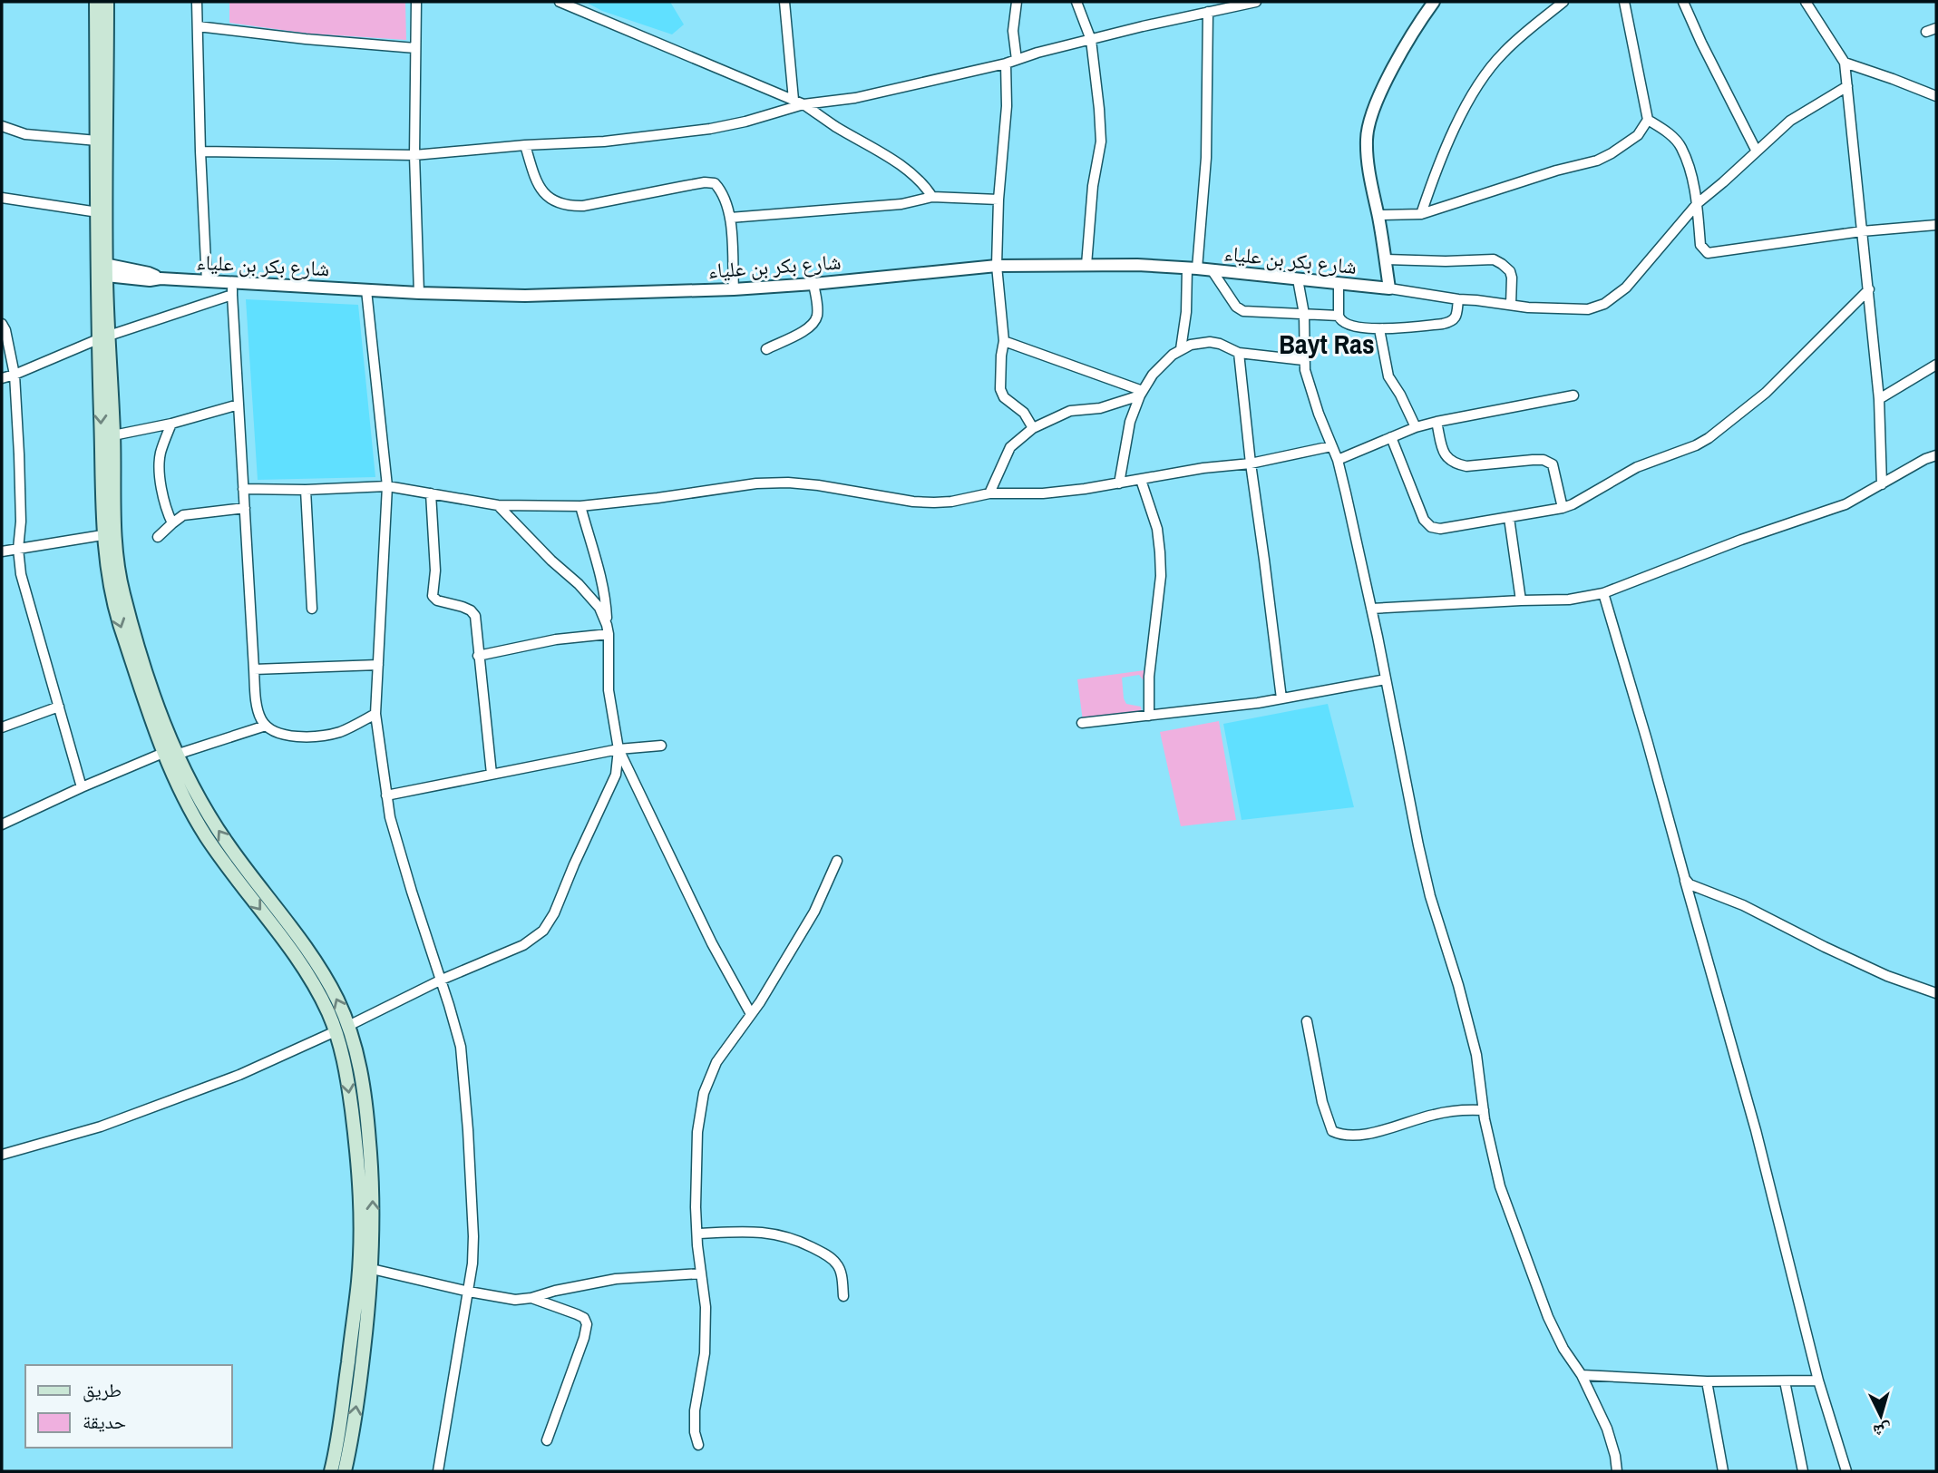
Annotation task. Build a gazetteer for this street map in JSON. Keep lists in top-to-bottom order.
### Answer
{
  "streets": {
    "street": ["شارع بكر بن علياء"]
  },
  "districts": ["Bayt Ras"],
  "legend": ["طريق", "حديقة"],
  "north": "bottom"
}
